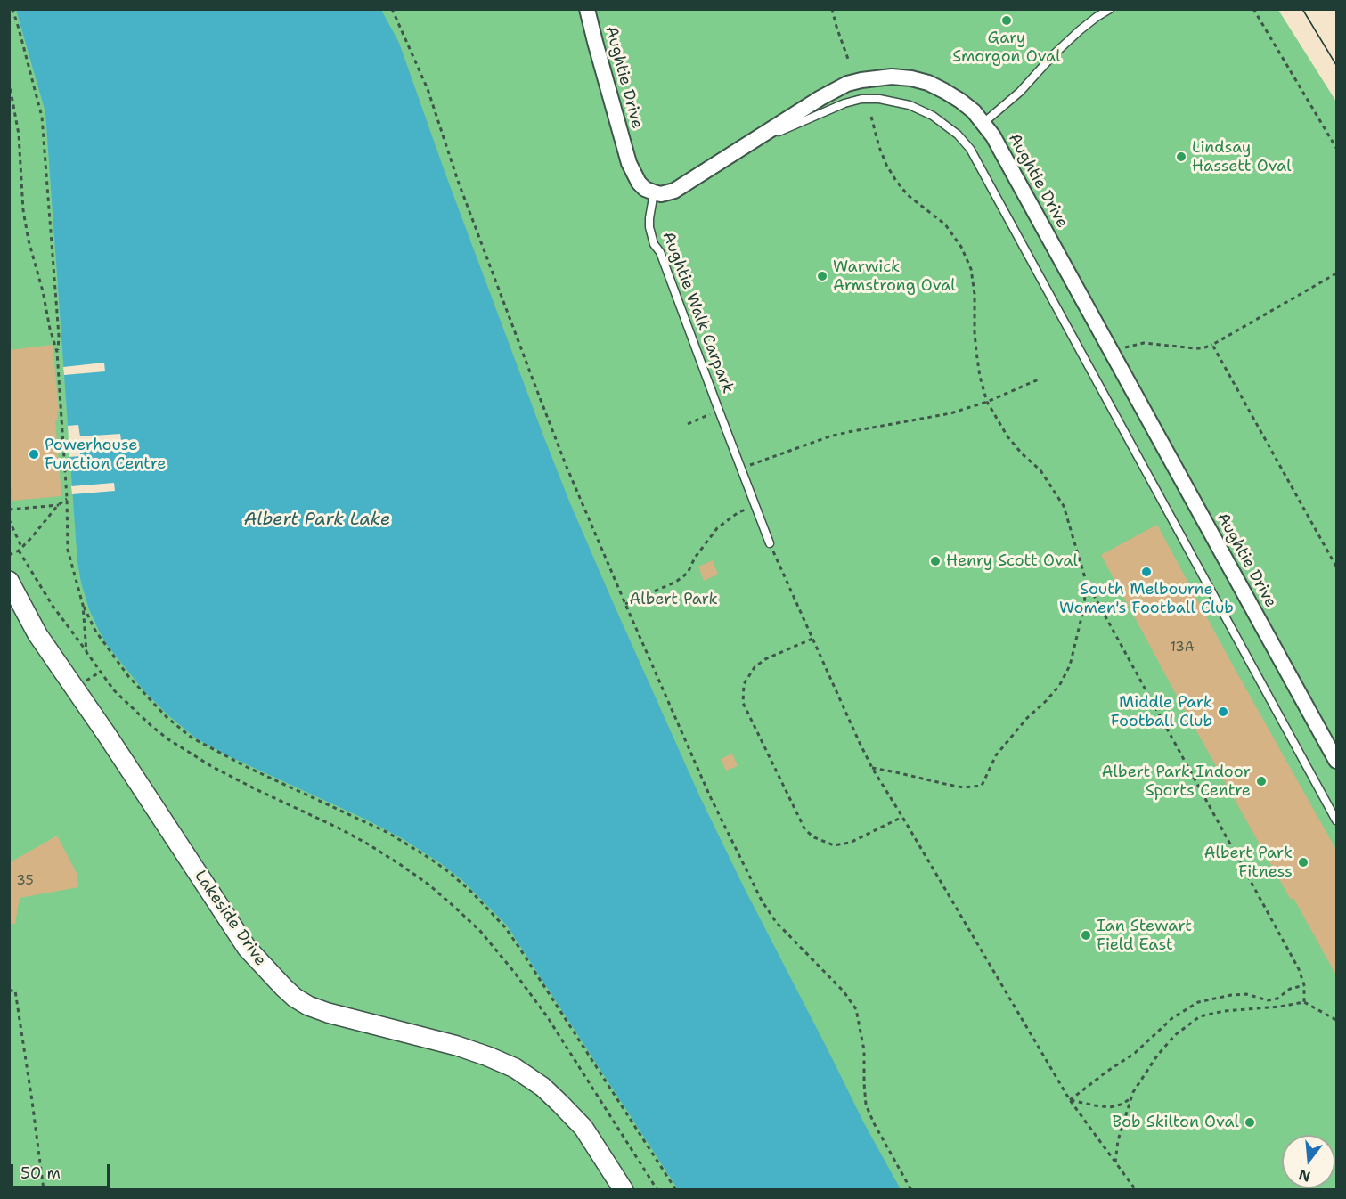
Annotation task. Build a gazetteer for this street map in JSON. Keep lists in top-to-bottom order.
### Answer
{
  "streets": {
    "street": ["Aughtie Drive", "Lakeside Drive"],
    "lane": ["Aughtie Walk Carpark"]
  },
  "crossings": [
    ["Aughtie Drive", "Aughtie Walk Carpark"]
  ],
  "water": ["Albert Park Lake"],
  "parks": ["Albert Park"],
  "places": [
    "Gary Smorgon Oval",
    "Lindsay Hassett Oval",
    "Warwick Armstrong Oval",
    "Powerhouse Function Centre",
    "Henry Scott Oval",
    "South Melbourne Women's Football Club",
    "Middle Park Football Club",
    "Albert Park Indoor Sports Centre",
    "Albert Park Fitness",
    "Ian Stewart Field East",
    "Bob Skilton Oval"
  ],
  "house_numbers": ["13A", "35"],
  "scale_bar": "50 m",
  "north": "bottom"
}
